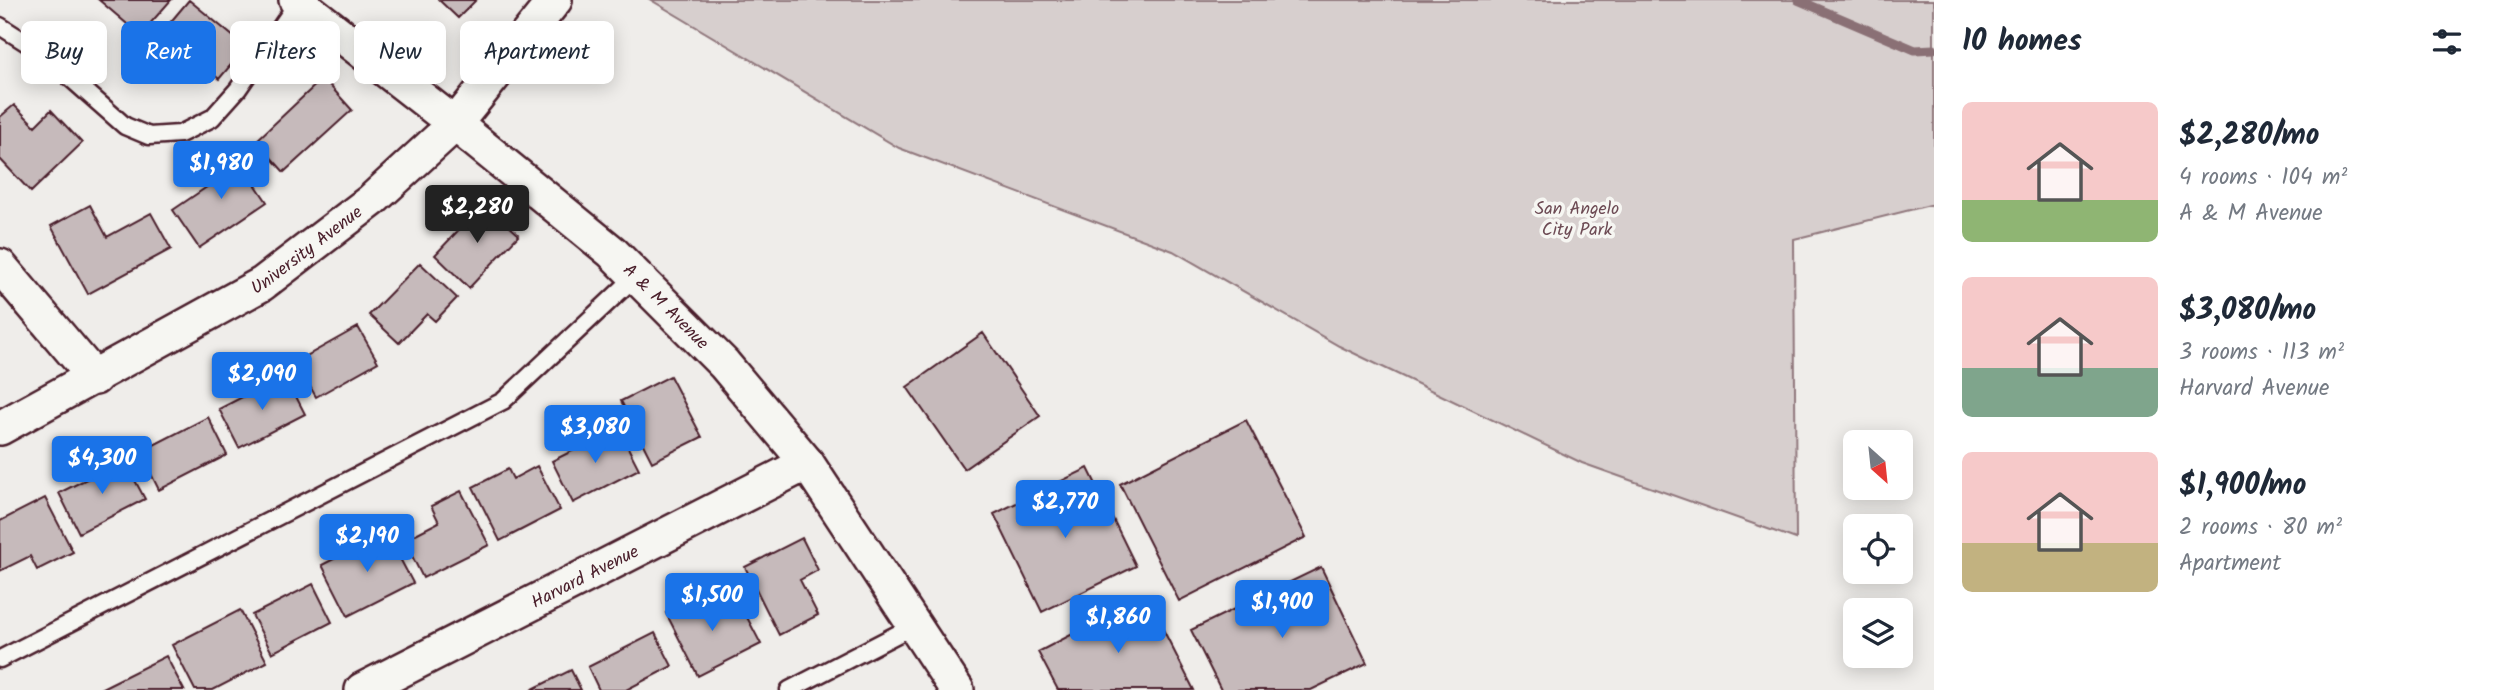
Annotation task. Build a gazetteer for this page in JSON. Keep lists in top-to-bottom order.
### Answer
{
  "streets": {
    "street": ["University Avenue", "A & M Avenue", "Harvard Avenue"]
  },
  "crossings": [
    ["University Avenue", "A & M Avenue"],
    ["A & M Avenue", "Harvard Avenue"]
  ],
  "parks": ["San Angelo City Park"],
  "north": "bottom right",
  "page": {
    "heading": "10 homes",
    "chip": [
      "Buy",
      "Rent",
      "Filters",
      "New",
      "Apartment"
    ],
    "list": [
      {
        "name": "$2,280/mo",
        "note": "4 rooms · 104 m² · A & M Avenue"
      },
      {
        "name": "$3,080/mo",
        "note": "3 rooms · 113 m² · Harvard Avenue"
      },
      {
        "name": "$1,900/mo",
        "note": "2 rooms · 80 m² · Apartment"
      }
    ],
    "price": [
      "$1,980",
      "$2,280",
      "$2,090",
      "$3,080",
      "$4,300",
      "$2,770",
      "$2,190",
      "$1,500",
      "$1,900",
      "$1,860"
    ]
  }
}
